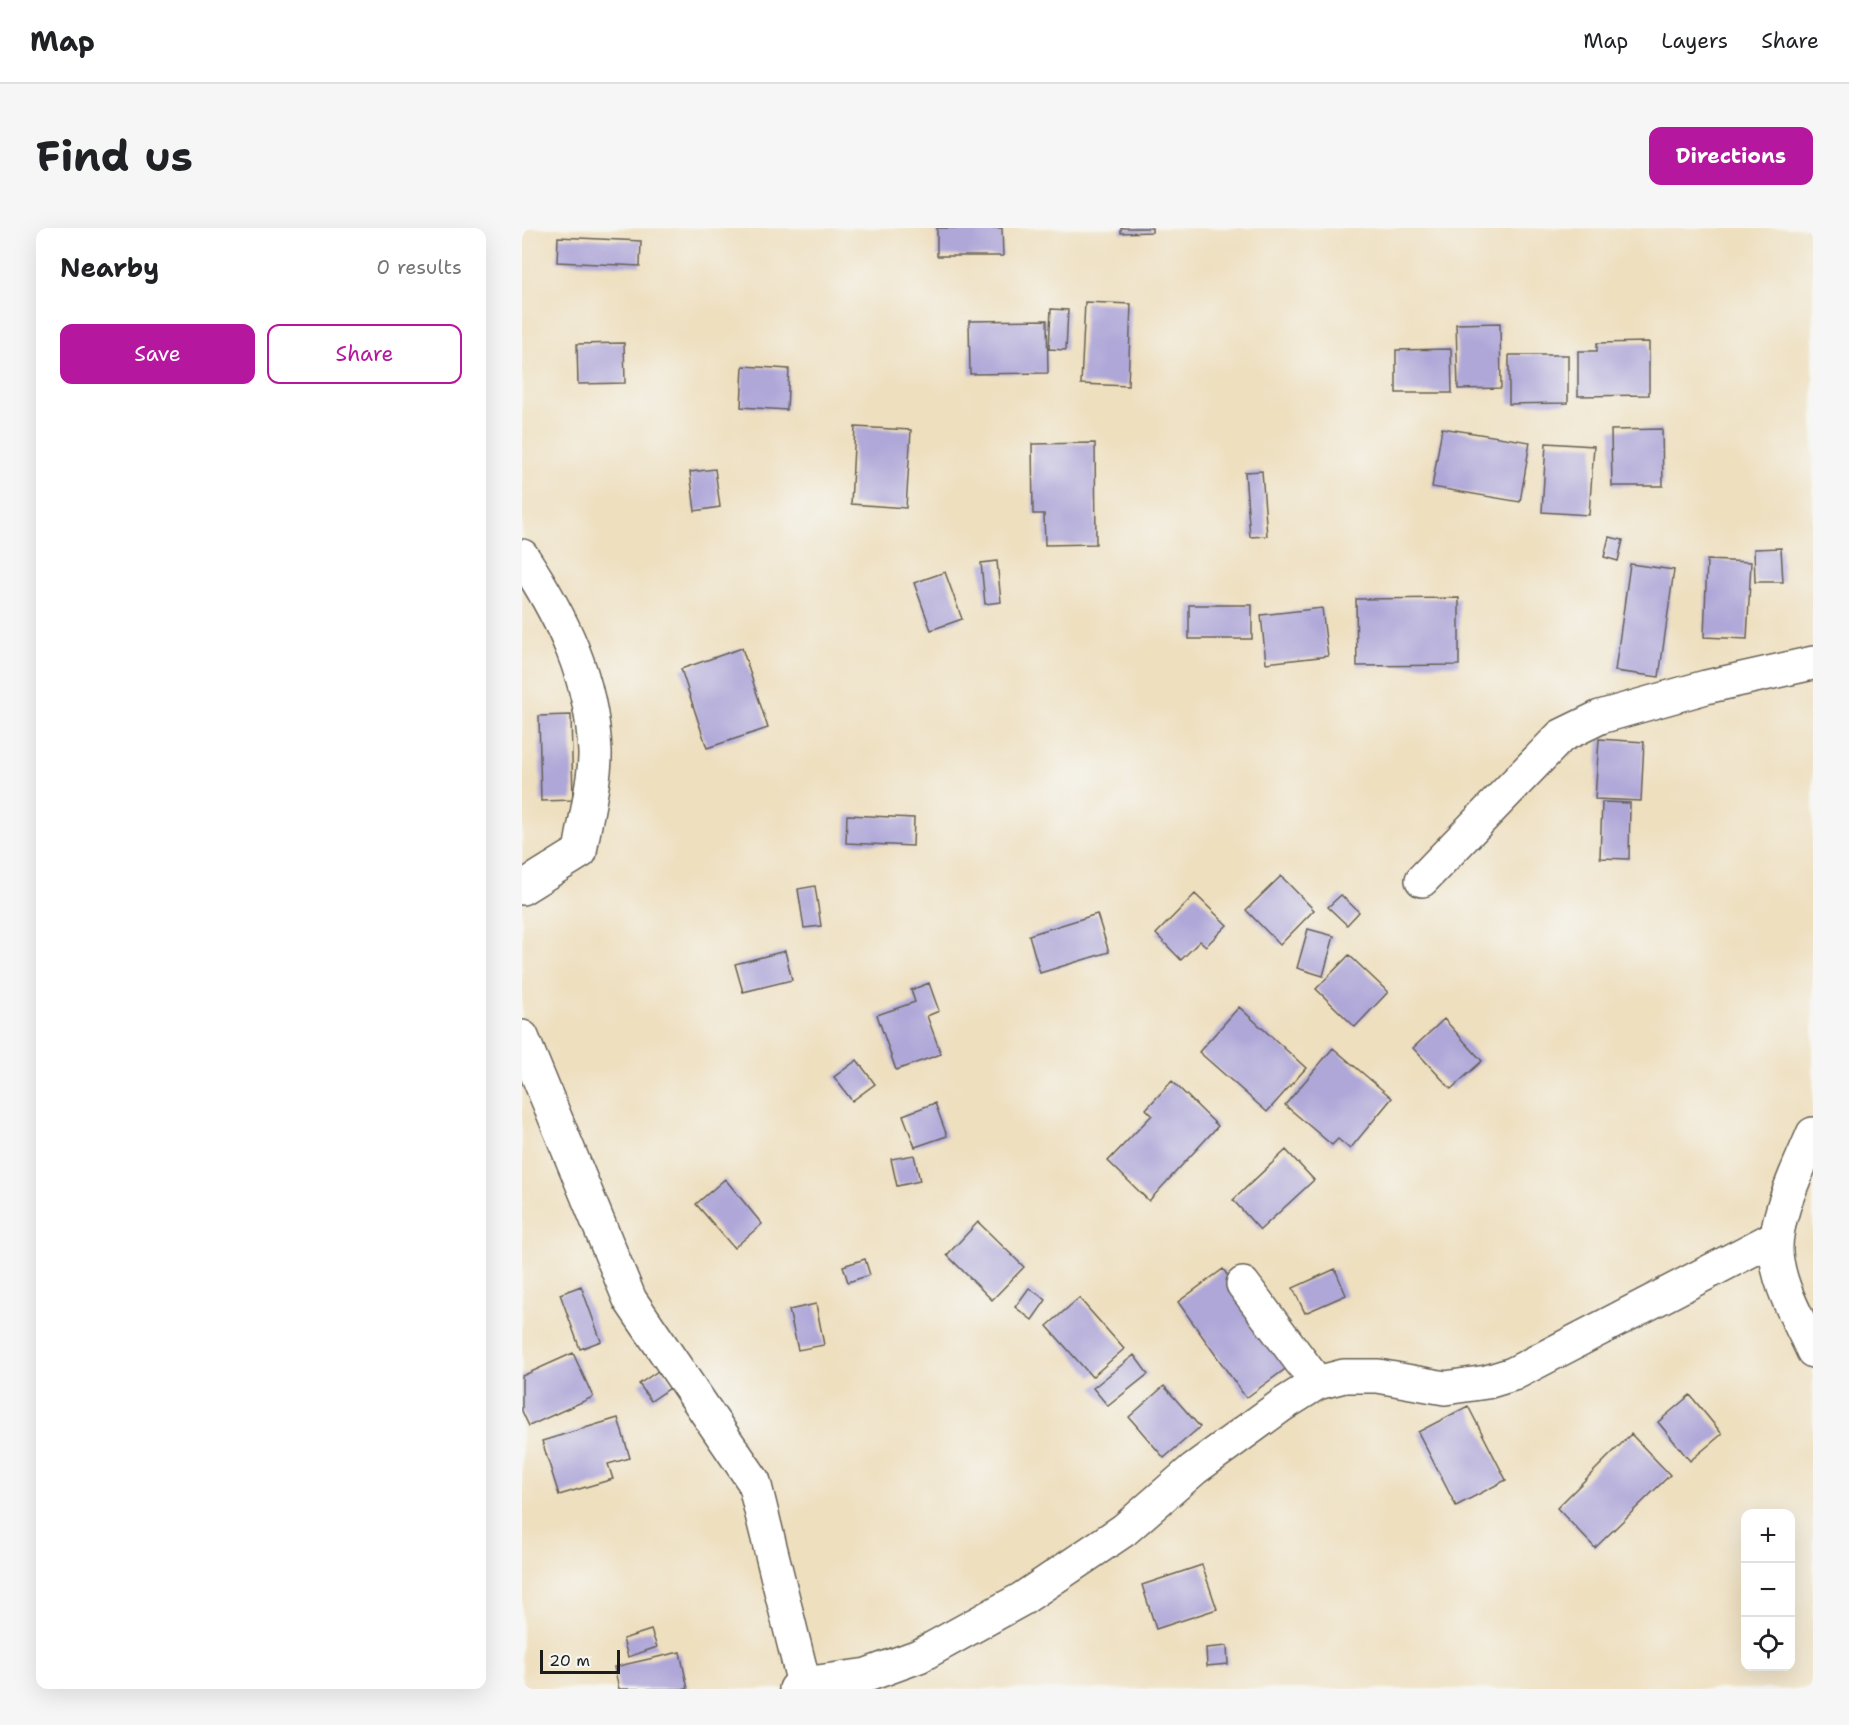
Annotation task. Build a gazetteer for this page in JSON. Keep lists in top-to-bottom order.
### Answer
{
  "scale_bar": "20 m",
  "page": {
    "header": "Map",
    "nav": ["Map", "Layers", "Share"],
    "buttons": [
      "Directions",
      ["Save", "Share"]
    ],
    "title": "Find us",
    "heading": ["Nearby", "0 results"],
    "map_buttons": ["+", "−"],
    "scale": "20 m"
  }
}
